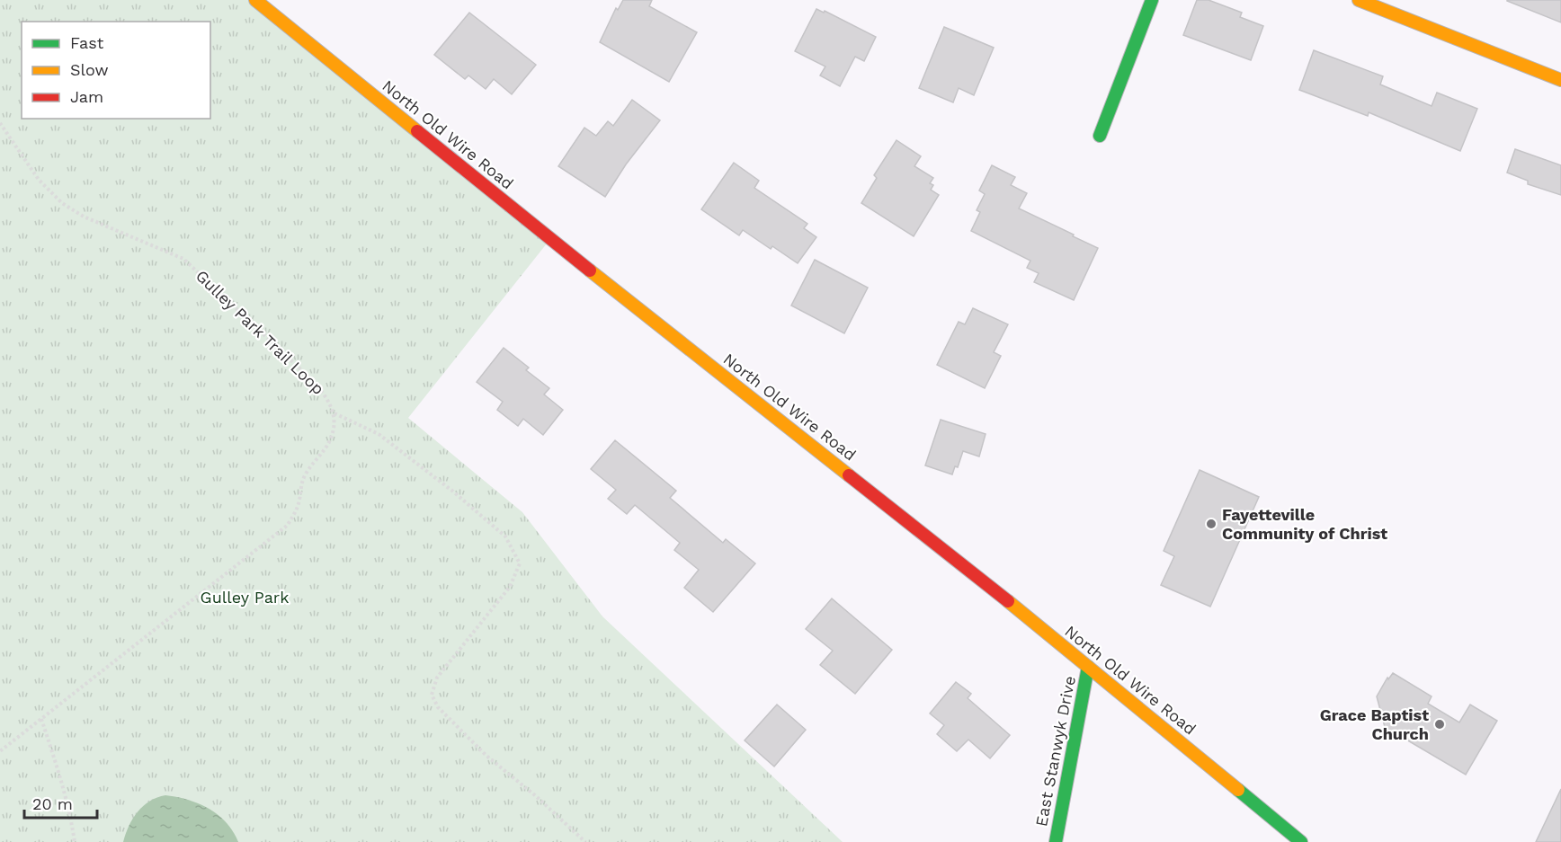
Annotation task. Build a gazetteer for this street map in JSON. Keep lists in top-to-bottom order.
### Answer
{
  "streets": {
    "street": ["North Old Wire Road", "East Stanwyk Drive"],
    "path": ["Gulley Park Trail Loop"]
  },
  "crossings": [
    ["North Old Wire Road", "East Stanwyk Drive"]
  ],
  "parks": ["Gulley Park"],
  "places": ["Fayetteville Community of Christ", "Grace Baptist Church"],
  "legend": ["Fast", "Slow", "Jam"],
  "scale_bar": "20 m"
}
